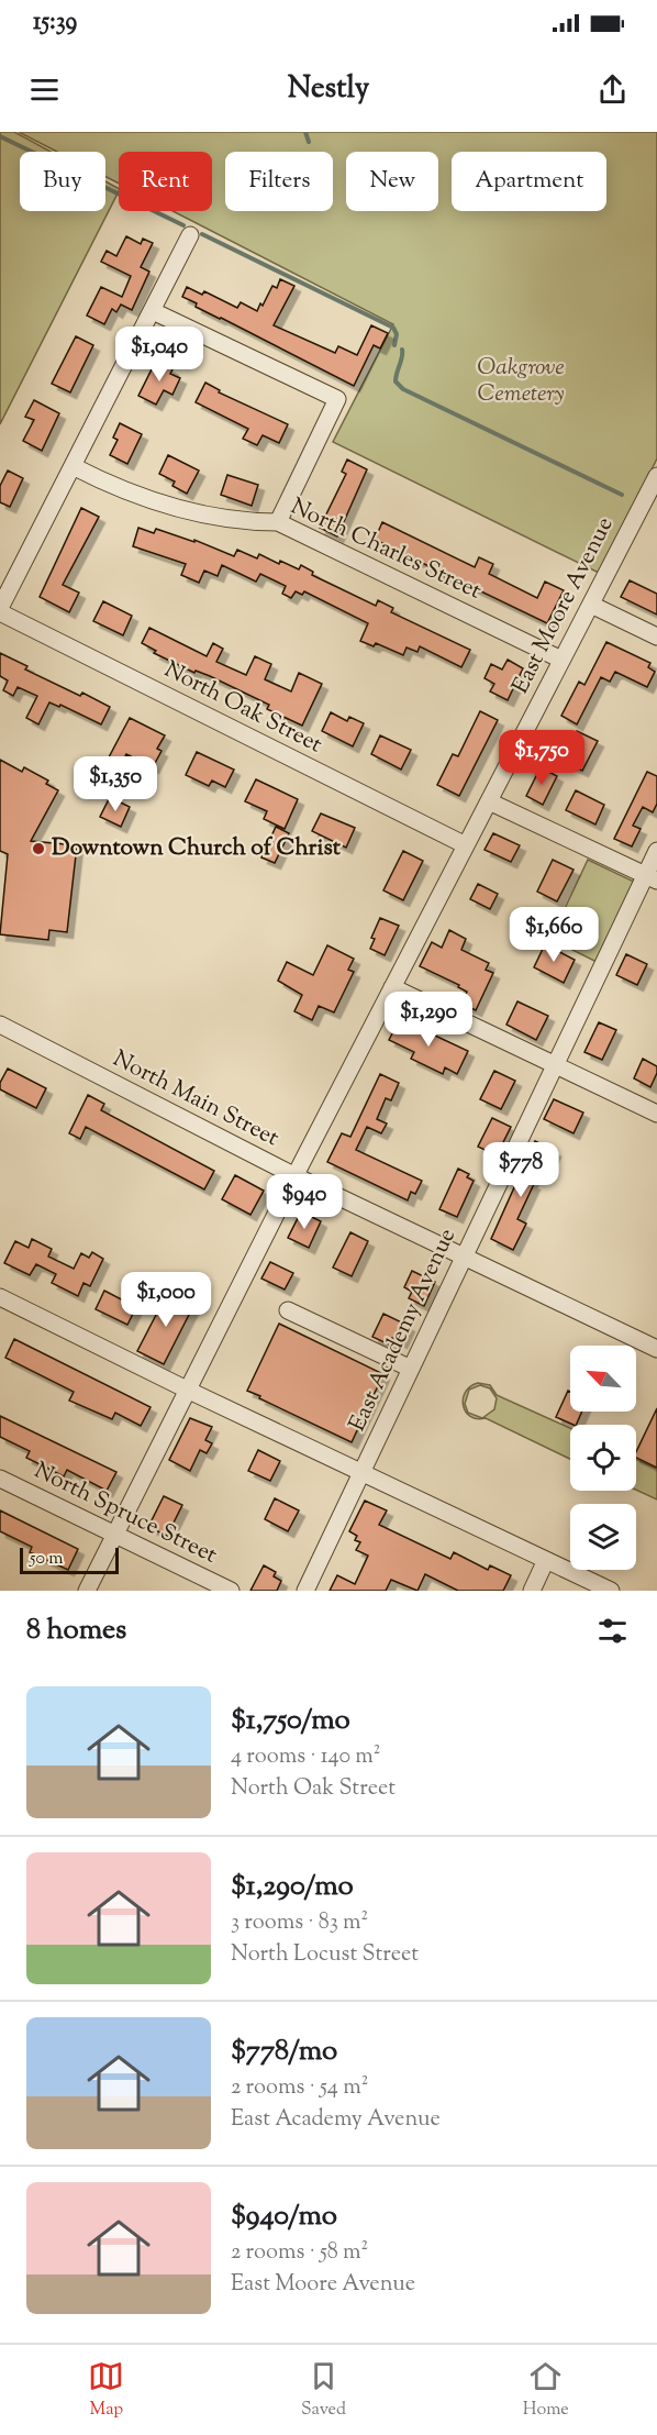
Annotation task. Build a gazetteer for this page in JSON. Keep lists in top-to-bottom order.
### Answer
{
  "streets": {
    "street": [
      "North Charles Street",
      "East Moore Avenue",
      "North Oak Street",
      "North Main Street",
      "East Academy Avenue",
      "North Spruce Street"
    ]
  },
  "crossings": [
    ["North Charles Street", "East Moore Avenue"],
    ["East Moore Avenue", "North Oak Street"],
    ["East Moore Avenue", "North Main Street"],
    ["East Moore Avenue", "North Spruce Street"],
    ["North Main Street", "East Academy Avenue"]
  ],
  "parks": ["Oakgrove Cemetery"],
  "places": ["Downtown Church of Christ"],
  "scale_bar": "50 m",
  "north": "top left",
  "page": {
    "status": "15:39",
    "header": "Nestly",
    "chip": [
      "Buy",
      "Rent",
      "Filters",
      "New",
      "Apartment"
    ],
    "price": [
      "$1,040",
      "$1,750",
      "$1,350",
      "$1,660",
      "$1,290",
      "$778",
      "$940",
      "$1,000"
    ],
    "scale": "50 m",
    "heading": "8 homes",
    "list": [
      {
        "name": "$1,750/mo",
        "note": "4 rooms · 140 m² · North Oak Street"
      },
      {
        "name": "$1,290/mo",
        "note": "3 rooms · 83 m² · North Locust Street"
      },
      {
        "name": "$778/mo",
        "note": "2 rooms · 54 m² · East Academy Avenue"
      },
      {
        "name": "$940/mo",
        "note": "2 rooms · 58 m² · East Moore Avenue"
      }
    ],
    "tabs": ["Map", "Saved", "Home"]
  }
}
